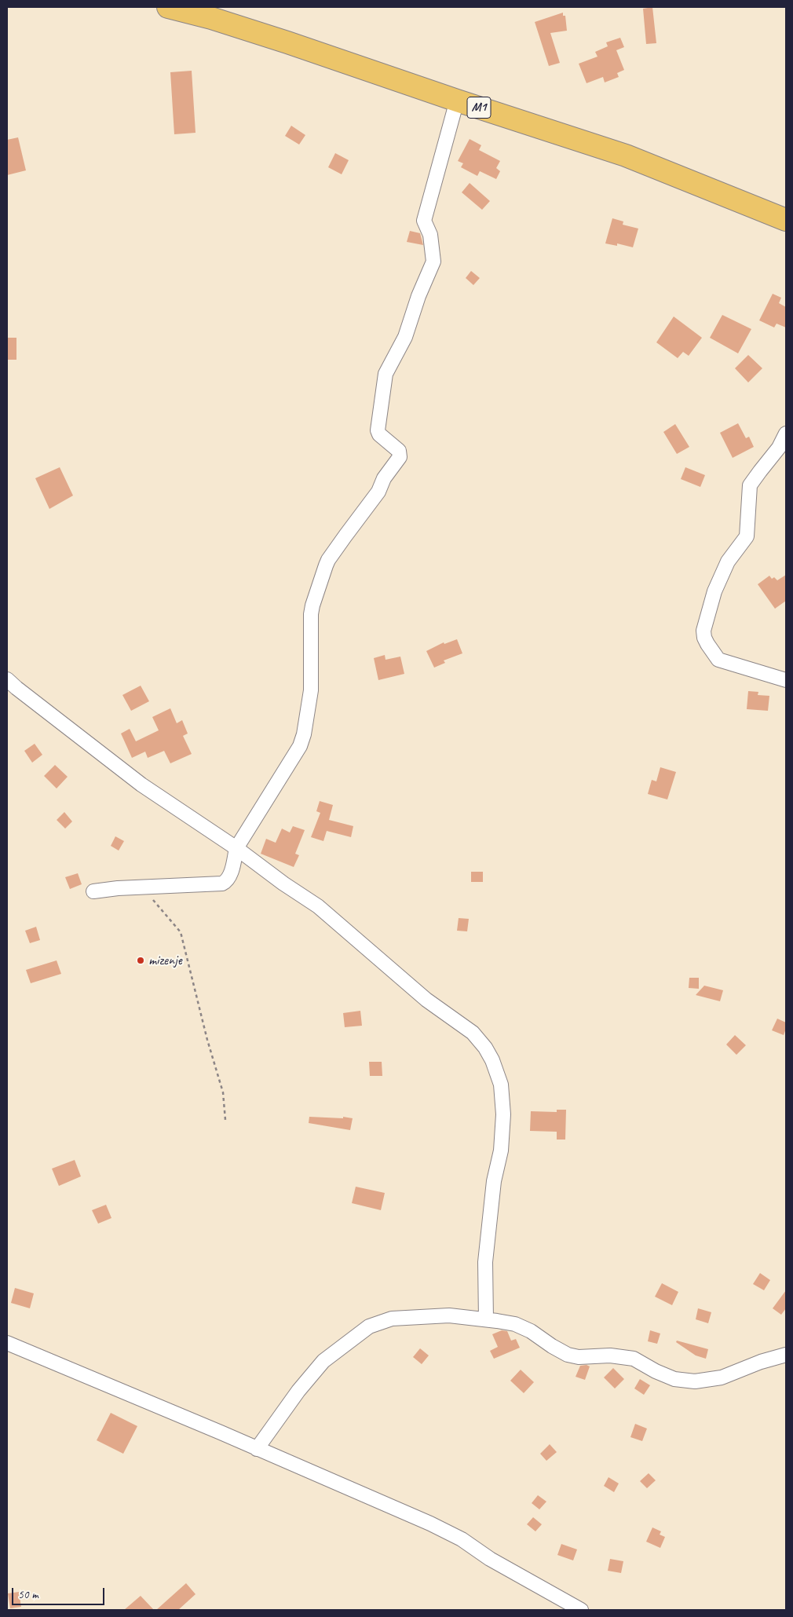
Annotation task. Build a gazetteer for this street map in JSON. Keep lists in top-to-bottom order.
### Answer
{
  "streets": {
    "highway": ["M1"]
  },
  "places": ["mizenje"],
  "scale_bar": "50 m"
}
